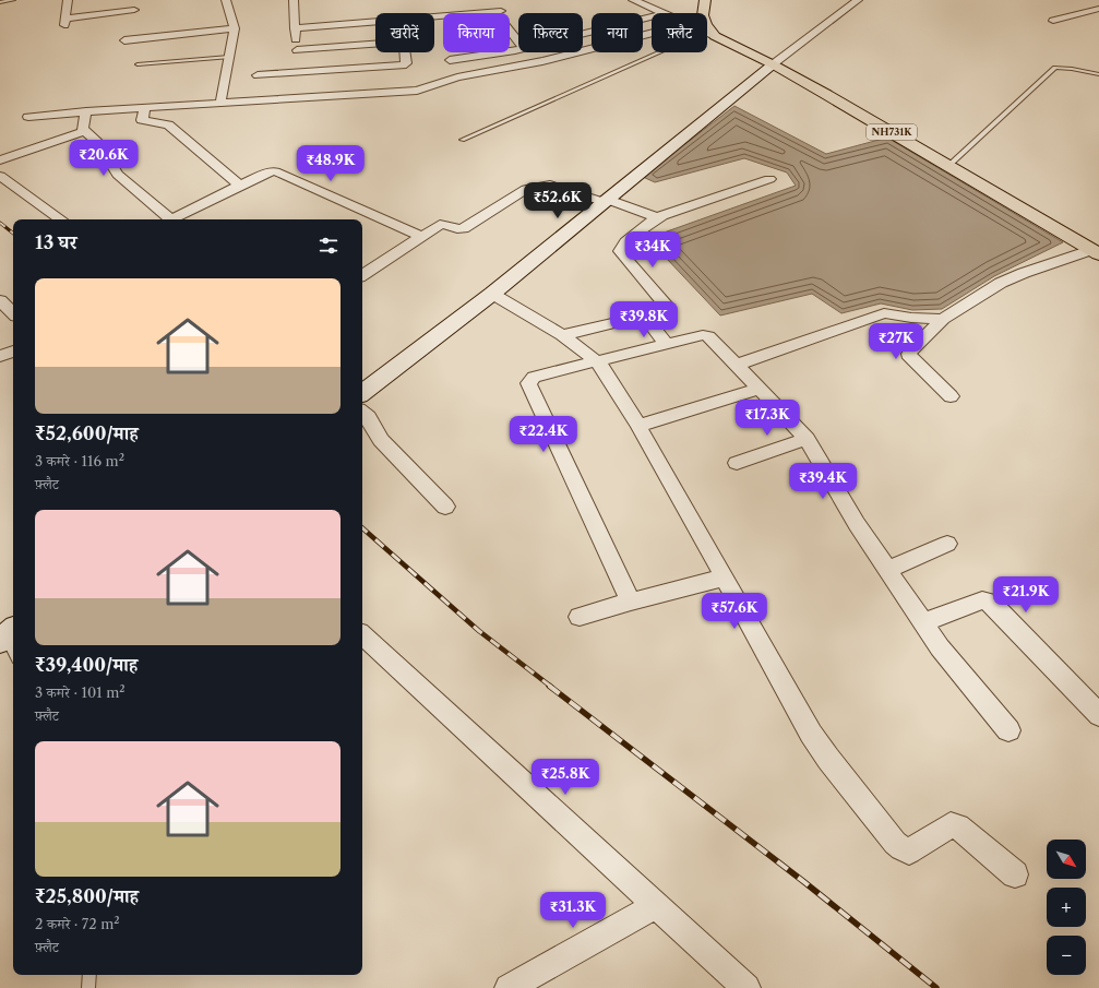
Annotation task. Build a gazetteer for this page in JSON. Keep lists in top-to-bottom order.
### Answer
{
  "streets": {
    "highway": ["NH731K"]
  },
  "north": "bottom right",
  "page": {
    "chip": [
      "खरीदें",
      "किराया",
      "फ़िल्टर",
      "नया",
      "फ़्लैट"
    ],
    "price": [
      "₹20.6K",
      "₹48.9K",
      "₹52.6K",
      "₹34K",
      "₹39.8K",
      "₹27K",
      "₹17.3K",
      "₹22.4K",
      "₹39.4K",
      "₹21.9K",
      "₹57.6K",
      "₹25.8K",
      "₹31.3K"
    ],
    "heading": "13 घर",
    "list": [
      {
        "name": "₹52,600/माह",
        "note": "3 कमरे · 116 m² · फ़्लैट"
      },
      {
        "name": "₹39,400/माह",
        "note": "3 कमरे · 101 m² · फ़्लैट"
      },
      {
        "name": "₹25,800/माह",
        "note": "2 कमरे · 72 m² · फ़्लैट"
      }
    ],
    "map_buttons": ["+", "−"]
  }
}
